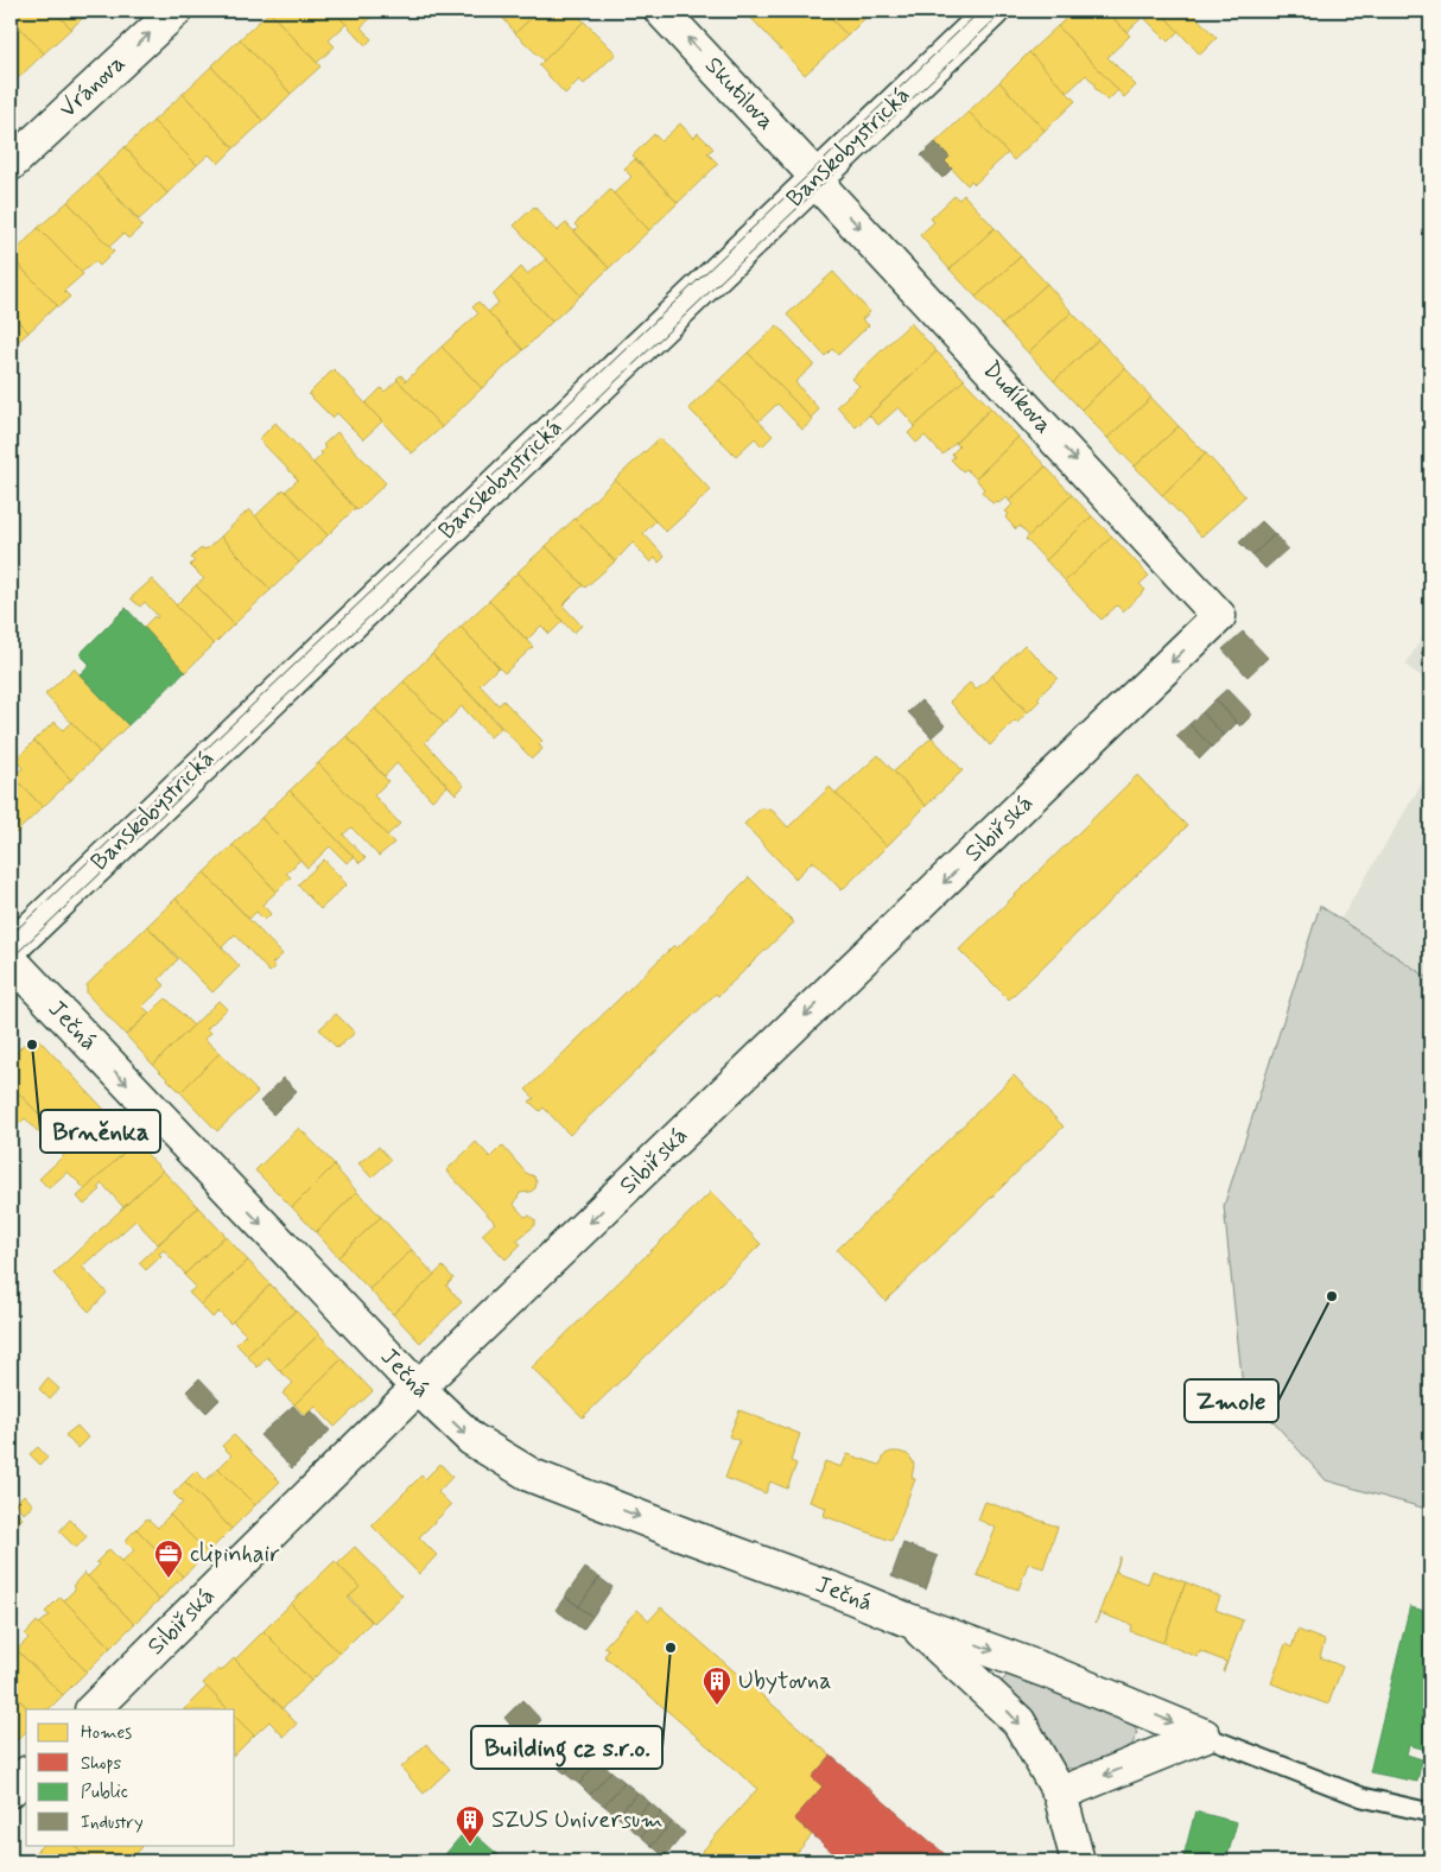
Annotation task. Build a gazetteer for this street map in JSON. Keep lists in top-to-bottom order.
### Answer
{
  "streets": {
    "street": [
      "Vránova",
      "Skutilova",
      "Banskobystrická",
      "Dudíkova",
      "Sibiřská",
      "Ječná"
    ]
  },
  "crossings": [
    ["Skutilova", "Banskobystrická"],
    ["Skutilova", "Dudíkova"],
    ["Banskobystrická", "Dudíkova"],
    ["Dudíkova", "Sibiřská"],
    ["Sibiřská", "Ječná"]
  ],
  "one_way": [
    "Vránova",
    "Skutilova",
    "Dudíkova",
    "Sibiřská",
    "Ječná"
  ],
  "places": {
    "other": ["Brněnka", "Zmole", "Building cz s.r.o."],
    "office": ["clipinhair"],
    "building": ["Ubytovna", "SZUS Universum"]
  },
  "legend": [
    "Homes",
    "Shops",
    "Public",
    "Industry"
  ]
}
